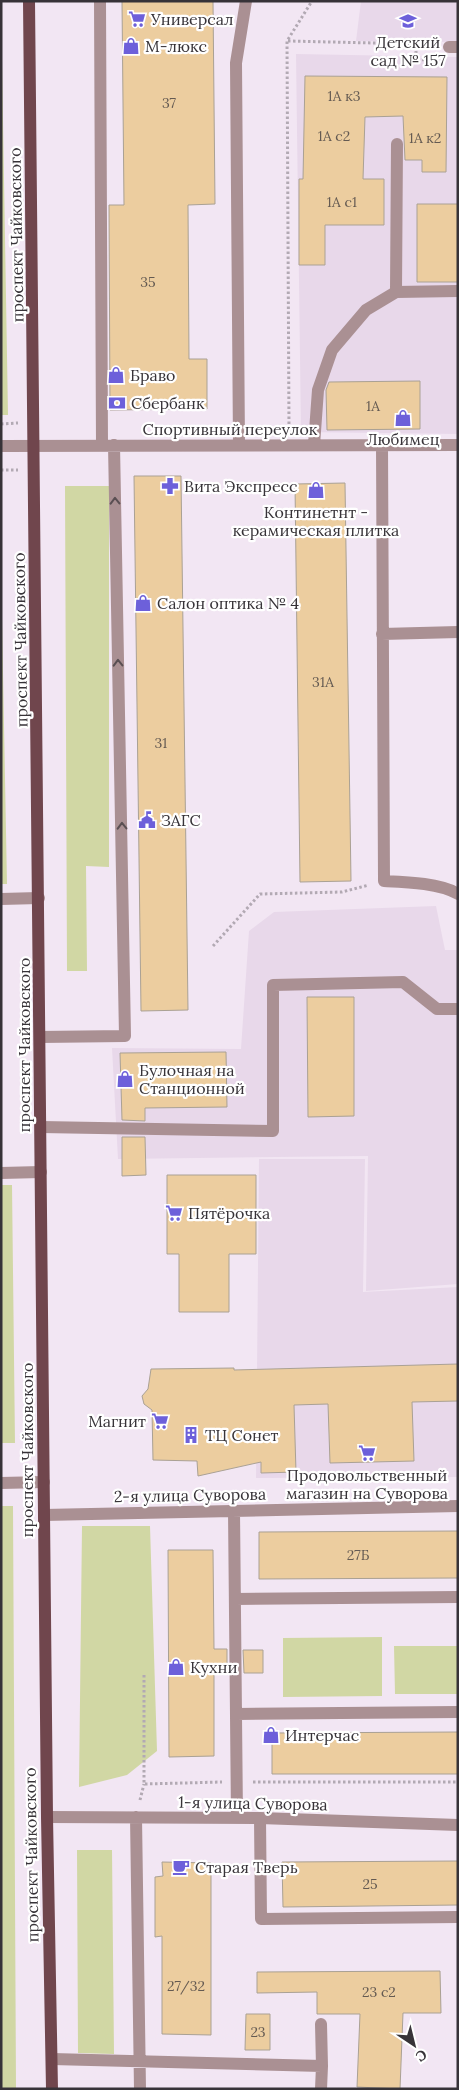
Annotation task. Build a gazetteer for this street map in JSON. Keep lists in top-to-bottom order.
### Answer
{
  "streets": {
    "main road": ["проспект Чайковского"],
    "street": ["Спортивный переулок", "2-я улица Суворова", "1-я улица Суворова"]
  },
  "crossings": [
    ["проспект Чайковского", "Спортивный переулок"],
    ["проспект Чайковского", "2-я улица Суворова"],
    ["проспект Чайковского", "1-я улица Суворова"]
  ],
  "places": {
    "supermarket": [
      "Универсал",
      "Пятёрочка",
      "Магнит",
      "Продовольственный магазин на Суворова"
    ],
    "school or university": ["Детский сад № 157"],
    "shop": [
      "М-люкс",
      "Браво",
      "Любимец",
      "Континетнт - керамическая плитка",
      "Салон оптика № 4",
      "Булочная на Станционной",
      "Кухни",
      "Интерчас"
    ],
    "bank": ["Сбербанк"],
    "pharmacy": ["Вита Экспресс"],
    "public building": ["ЗАГС"],
    "building": ["ТЦ Сонет"],
    "cafe": ["Старая Тверь"]
  },
  "house_numbers": [
    "1А к3",
    "37",
    "1А с2",
    "1А к2",
    "1А с1",
    "35",
    "1А",
    "31А",
    "31",
    "27Б",
    "25",
    "27/32",
    "23 с2",
    "23"
  ],
  "north": "bottom right"
}
